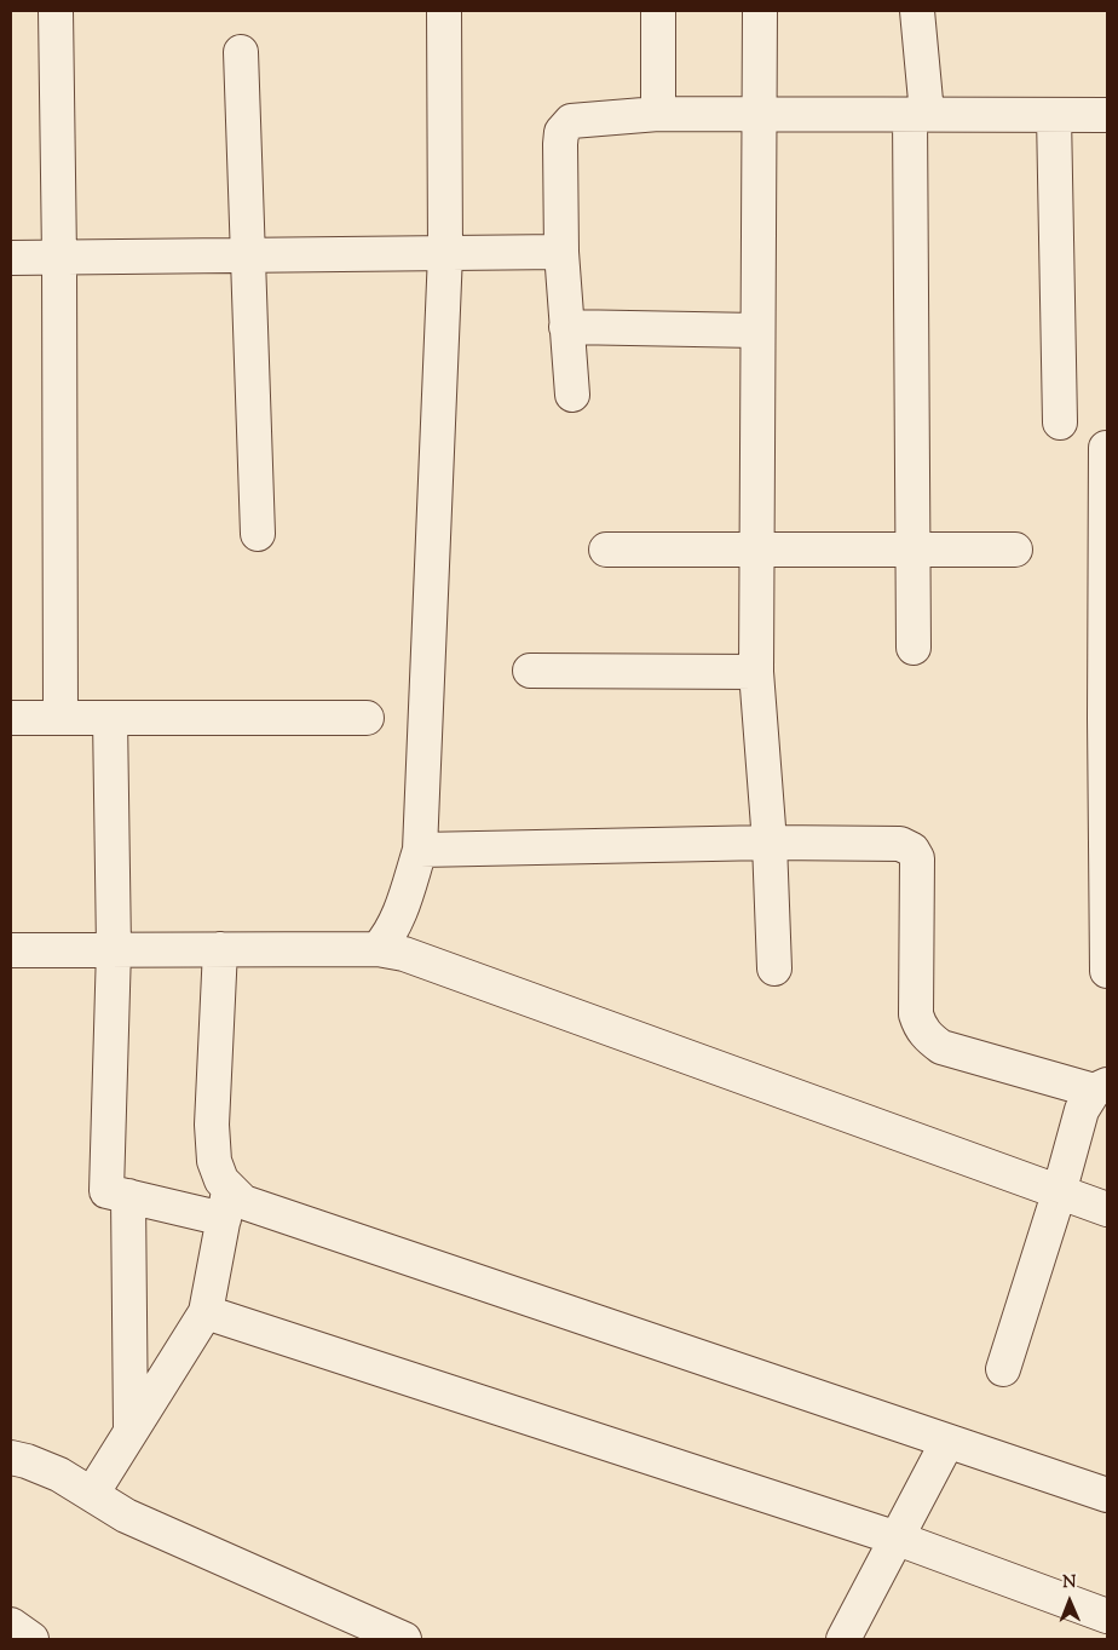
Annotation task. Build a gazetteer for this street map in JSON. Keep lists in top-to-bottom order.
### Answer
{
  "north": "top"
}
